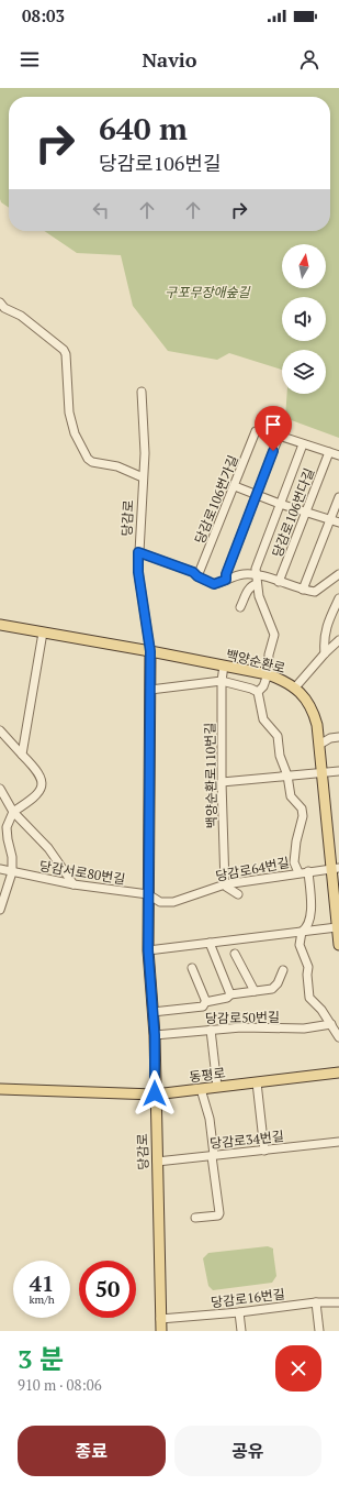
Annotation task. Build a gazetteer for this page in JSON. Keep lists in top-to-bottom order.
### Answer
{
  "streets": {
    "main road": ["당감로", "백양순환로", "동평로"],
    "street": [
      "당감로106번가길",
      "당감로106번다길",
      "백양순환로110번길",
      "당감로64번길",
      "당감서로80번길",
      "당감로50번길",
      "당감로34번길",
      "당감로16번길"
    ]
  },
  "crossings": [
    ["당감로", "백양순환로"],
    ["당감로", "당감로64번길"],
    ["당감로", "당감서로80번길"],
    ["당감로", "당감로50번길"],
    ["당감로", "동평로"],
    ["당감로", "당감로34번길"],
    ["당감로", "당감로16번길"],
    ["백양순환로", "백양순환로110번길"],
    ["백양순환로", "당감로64번길"],
    ["백양순환로110번길", "당감로64번길"],
    ["당감로64번길", "당감서로80번길"]
  ],
  "parks": ["구포무장애숲길"],
  "north": "top",
  "page": {
    "status": "08:03",
    "header": "Navio",
    "turn": ["640 m", "당감로106번길"],
    "speed": "41 km/h",
    "limit": "50",
    "heading": ["3 분", "910 m · 08:06"],
    "buttons": ["종료", "공유"]
  }
}
